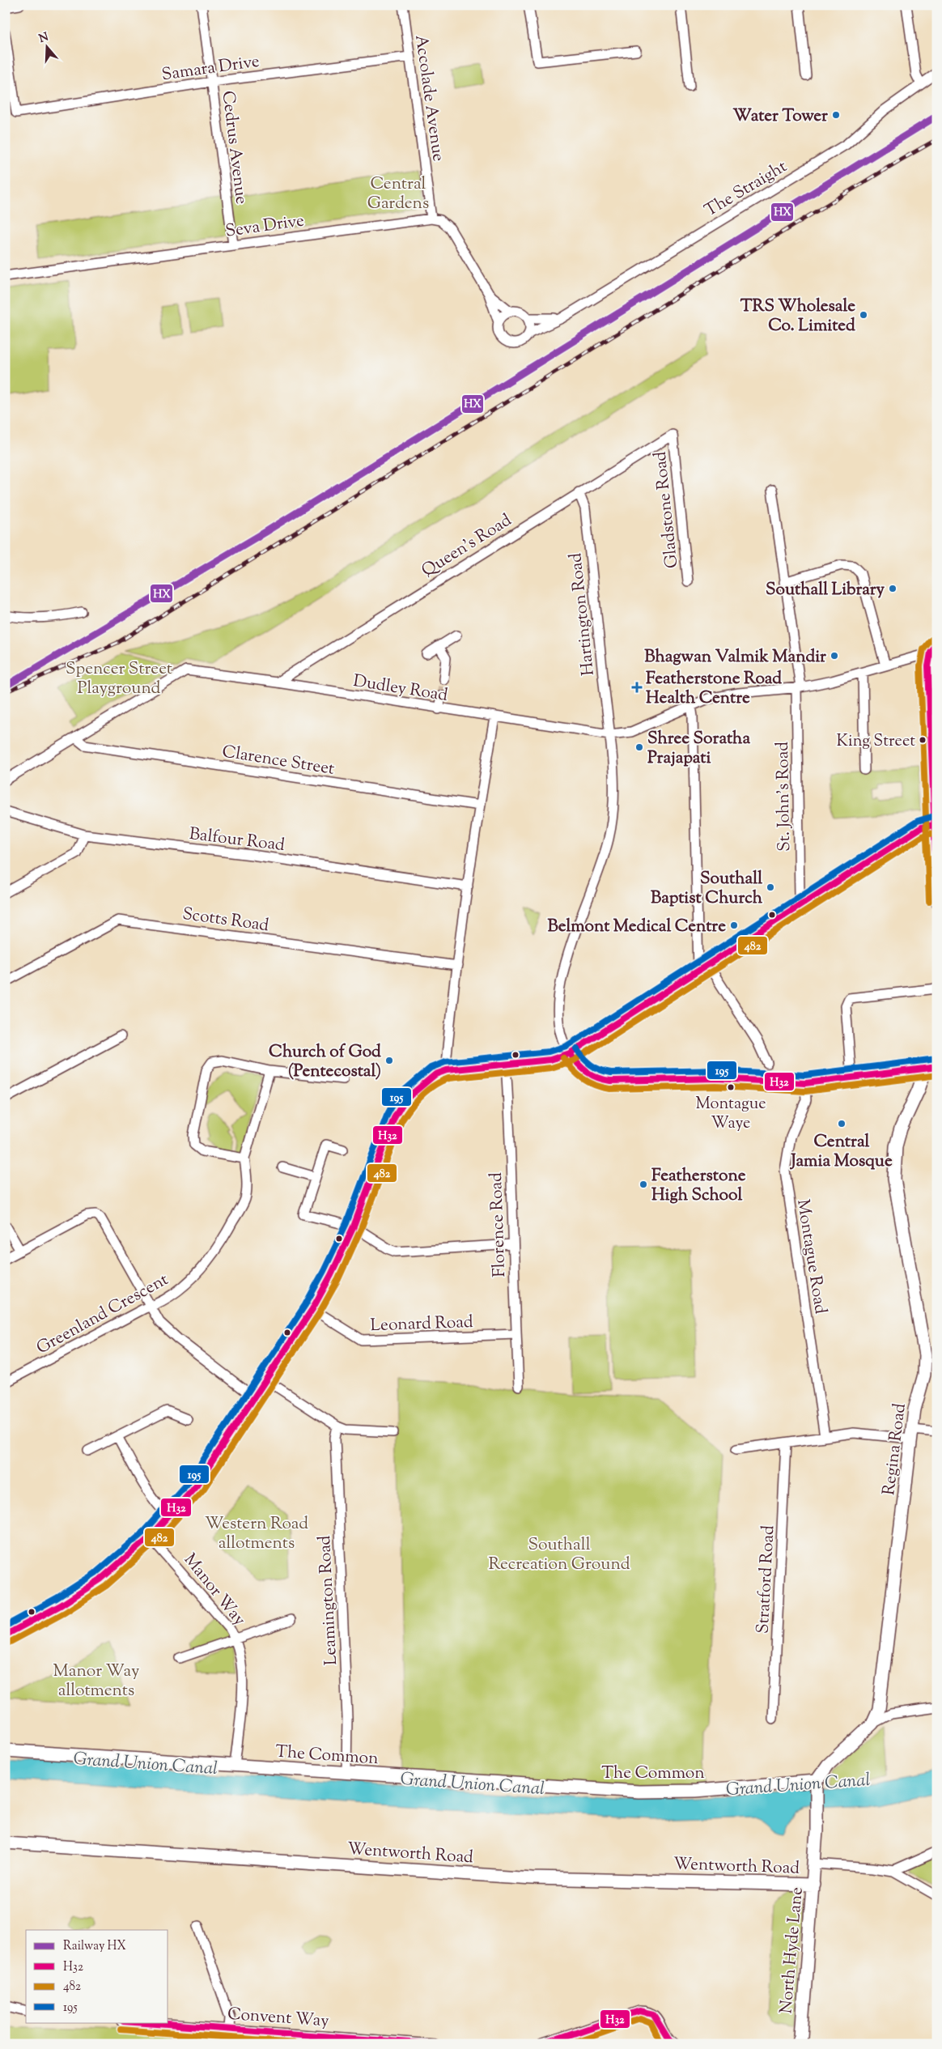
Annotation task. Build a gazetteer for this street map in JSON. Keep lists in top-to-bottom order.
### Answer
{
  "streets": {
    "street": [
      "Samara Drive",
      "Accolade Avenue",
      "Cedrus Avenue",
      "The Straight",
      "Seva Drive",
      "Gladstone Road",
      "Queen's Road",
      "Hartington Road",
      "Dudley Road",
      "Clarence Street",
      "St. John's Road",
      "Balfour Road",
      "Scotts Road",
      "Florence Road",
      "Montague Road",
      "Greenland Crescent",
      "Leonard Road",
      "Regina Road",
      "Stratford Road",
      "Manor Way",
      "Leamington Road",
      "The Common",
      "Wentworth Road",
      "North Hyde Lane",
      "Convent Way"
    ]
  },
  "crossings": [
    ["Samara Drive", "Accolade Avenue"],
    ["Samara Drive", "Cedrus Avenue"],
    ["Accolade Avenue", "Seva Drive"],
    ["Cedrus Avenue", "Seva Drive"],
    ["Gladstone Road", "Queen's Road"],
    ["Queen's Road", "Hartington Road"],
    ["Queen's Road", "Dudley Road"],
    ["Hartington Road", "Dudley Road"],
    ["Dudley Road", "Clarence Street"],
    ["Dudley Road", "St. John's Road"],
    ["Florence Road", "Leonard Road"],
    ["Regina Road", "The Common"],
    ["Regina Road", "North Hyde Lane"],
    ["Manor Way", "The Common"],
    ["Leamington Road", "The Common"],
    ["The Common", "North Hyde Lane"],
    ["Wentworth Road", "North Hyde Lane"]
  ],
  "water": ["Grand Union Canal"],
  "parks": [
    "Central Gardens",
    "Spencer Street Playground",
    "Western Road allotments",
    "Southall Recreation Ground",
    "Manor Way allotments"
  ],
  "places": {
    "other": [
      "Water Tower",
      "TRS Wholesale Co. Limited",
      "Southall Library",
      "Bhagwan Valmik Mandir",
      "King Street",
      "Shree Soratha Prajapati",
      "Southall Baptist Church",
      "Belmont Medical Centre",
      "Church of God (Pentecostal)",
      "Montague Waye",
      "Central Jamia Mosque",
      "Featherstone High School"
    ],
    "health": ["Featherstone Road Health Centre"]
  },
  "lines": [
    "rail line HX",
    "transit line 482",
    "transit line H32",
    "transit line 195"
  ],
  "legend": [
    "Railway HX",
    "H32",
    "482",
    "195"
  ],
  "north": "top"
}
